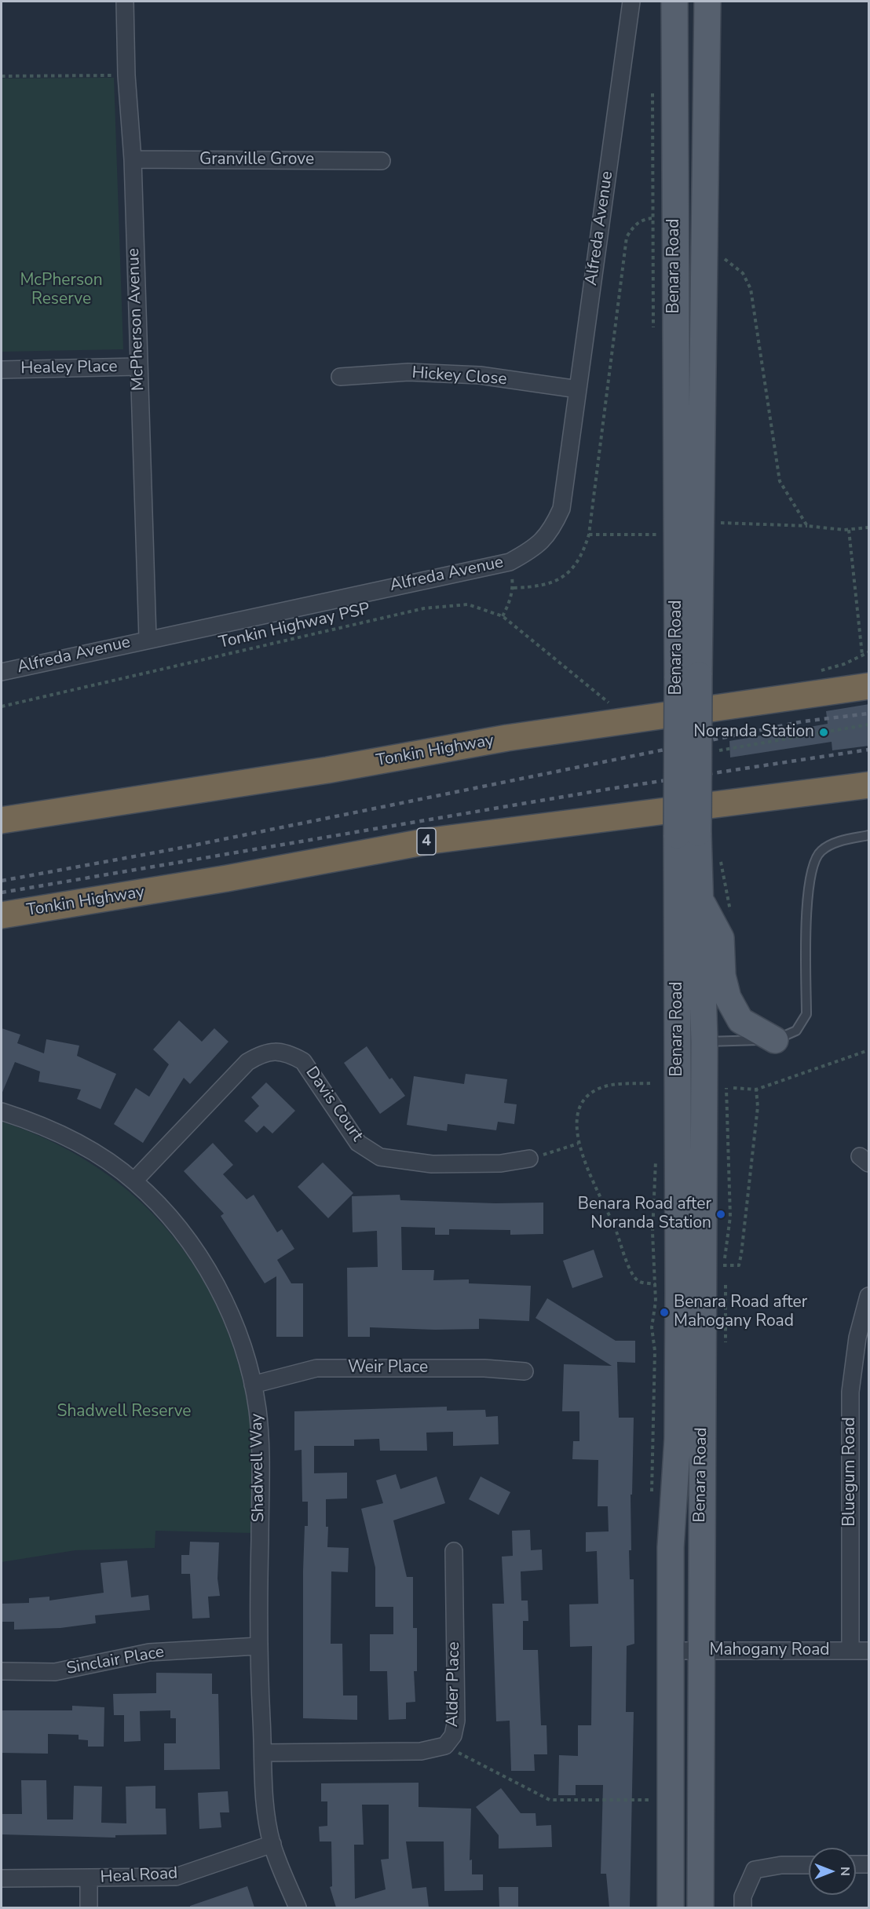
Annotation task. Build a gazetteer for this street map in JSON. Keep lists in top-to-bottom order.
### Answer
{
  "streets": {
    "highway": ["Tonkin Highway", "4"],
    "main road": ["Benara Road"],
    "street": [
      "Granville Grove",
      "Alfreda Avenue",
      "McPherson Avenue",
      "Healey Place",
      "Hickey Close",
      "Davis Court",
      "Weir Place",
      "Shadwell Way",
      "Bluegum Road",
      "Mahogany Road",
      "Sinclair Place",
      "Alder Place",
      "Heal Road"
    ],
    "path": ["Tonkin Highway PSP"]
  },
  "crossings": [
    ["Granville Grove", "McPherson Avenue"],
    ["Alfreda Avenue", "McPherson Avenue"],
    ["Alfreda Avenue", "Hickey Close"],
    ["Benara Road", "Mahogany Road"],
    ["McPherson Avenue", "Healey Place"],
    ["Davis Court", "Shadwell Way"],
    ["Weir Place", "Shadwell Way"],
    ["Shadwell Way", "Sinclair Place"],
    ["Shadwell Way", "Alder Place"],
    ["Shadwell Way", "Heal Road"],
    ["Bluegum Road", "Mahogany Road"]
  ],
  "parks": ["McPherson Reserve", "Shadwell Reserve"],
  "places": ["Noranda Station", "Benara Road after Noranda Station", "Benara Road after Mahogany Road"],
  "north": "right"
}
